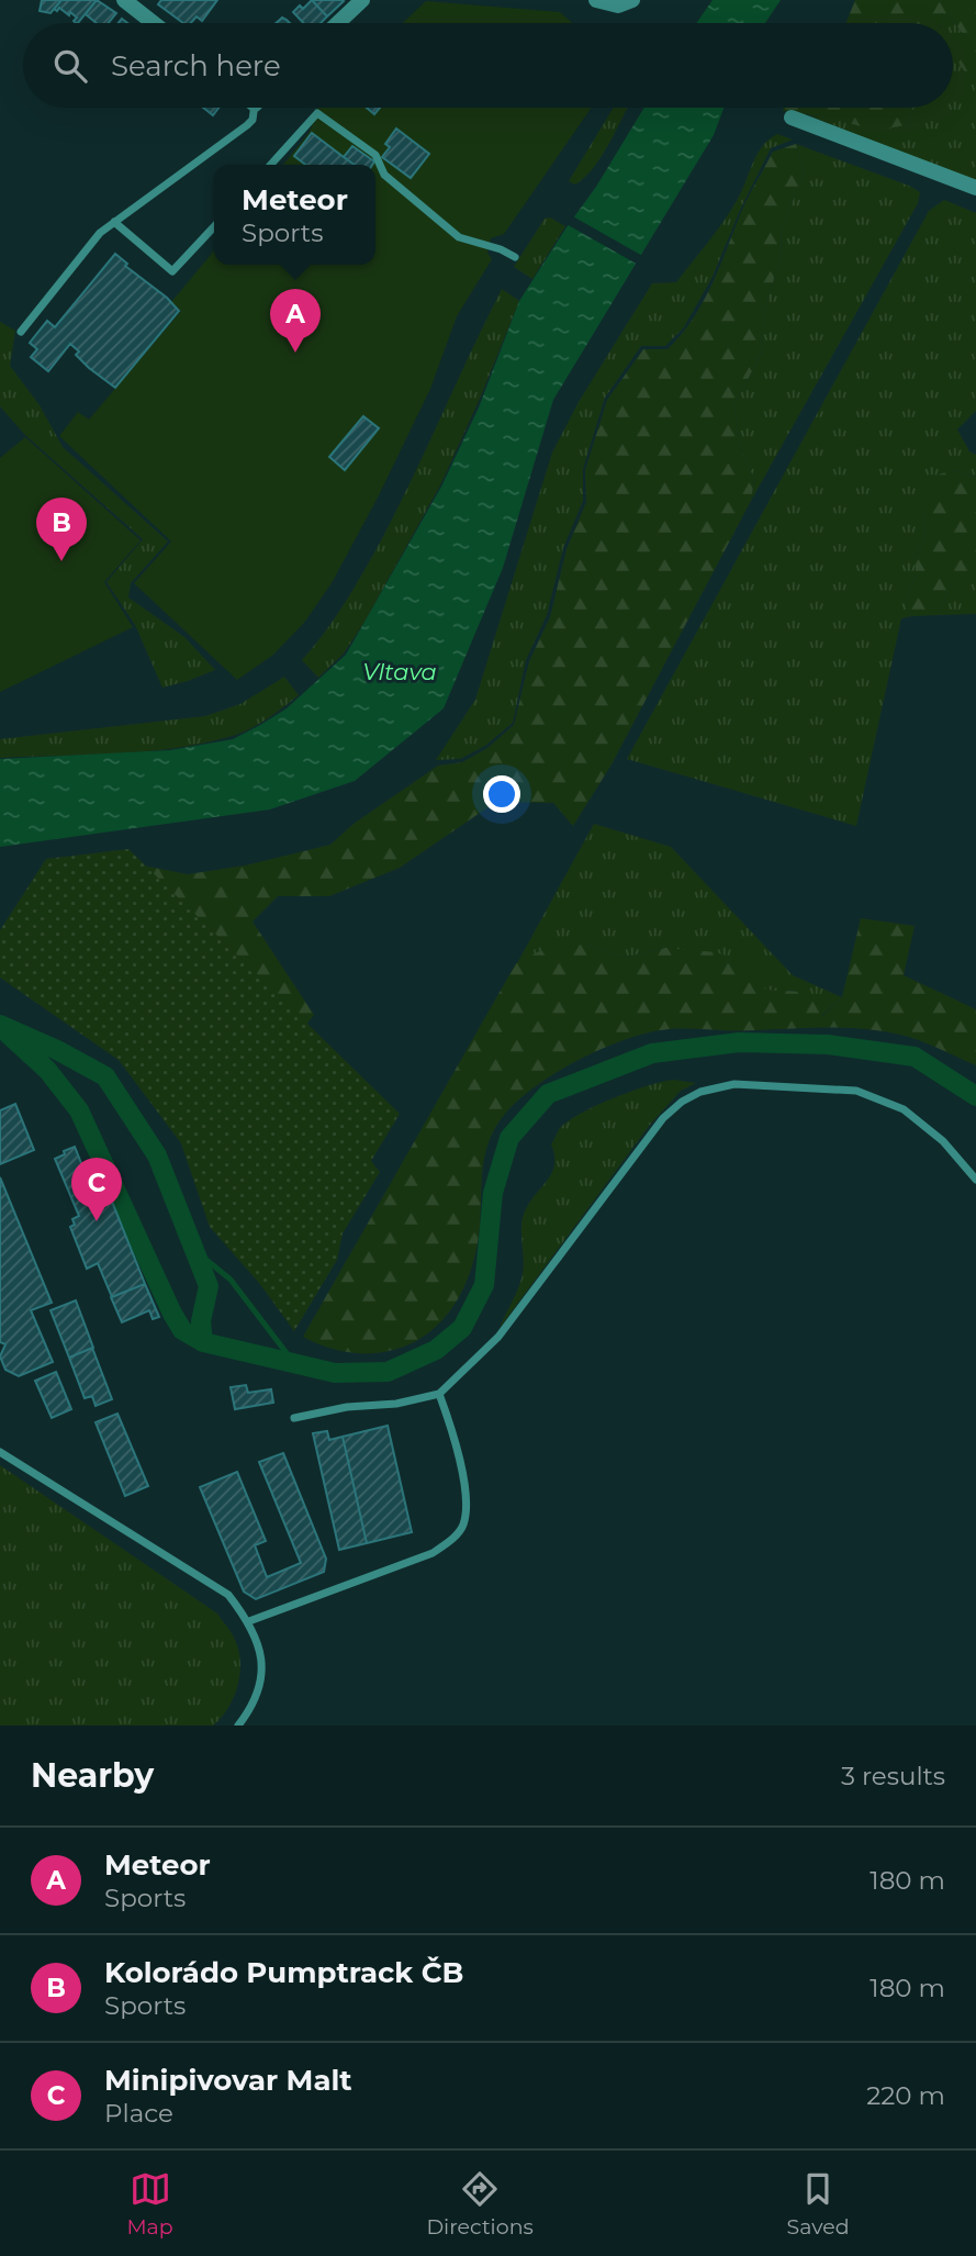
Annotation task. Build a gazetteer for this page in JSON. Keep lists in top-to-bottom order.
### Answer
{
  "water": ["Vltava"],
  "page": {
    "search": "Search here",
    "popup": ["Meteor", "Sports"],
    "pins": ["A", "B", "C"],
    "heading": ["Nearby", "3 results"],
    "list": [
      {
        "mark": "A",
        "name": "Meteor",
        "note": "Sports",
        "value": "180 m"
      },
      {
        "mark": "B",
        "name": "Kolorádo Pumptrack ČB",
        "note": "Sports",
        "value": "180 m"
      },
      {
        "mark": "C",
        "name": "Minipivovar Malt",
        "note": "Place",
        "value": "220 m"
      }
    ],
    "nav": ["Map", "Directions", "Saved"]
  }
}
